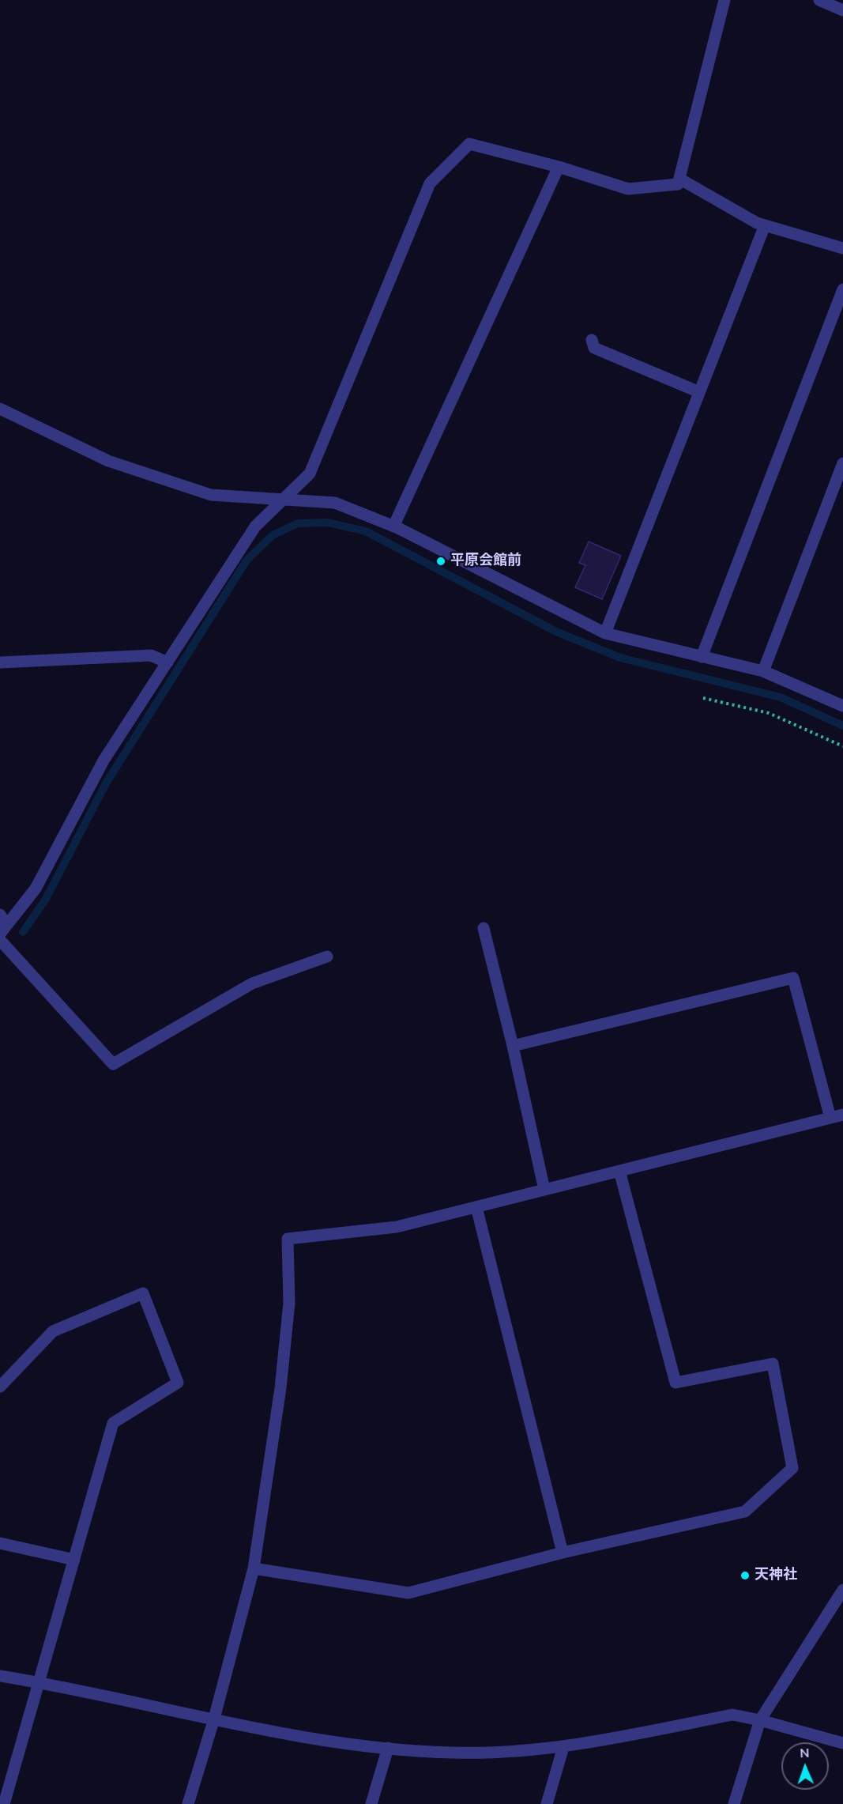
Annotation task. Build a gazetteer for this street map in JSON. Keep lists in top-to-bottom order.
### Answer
{
  "places": ["平原会館前", "天神社"],
  "north": "top"
}
